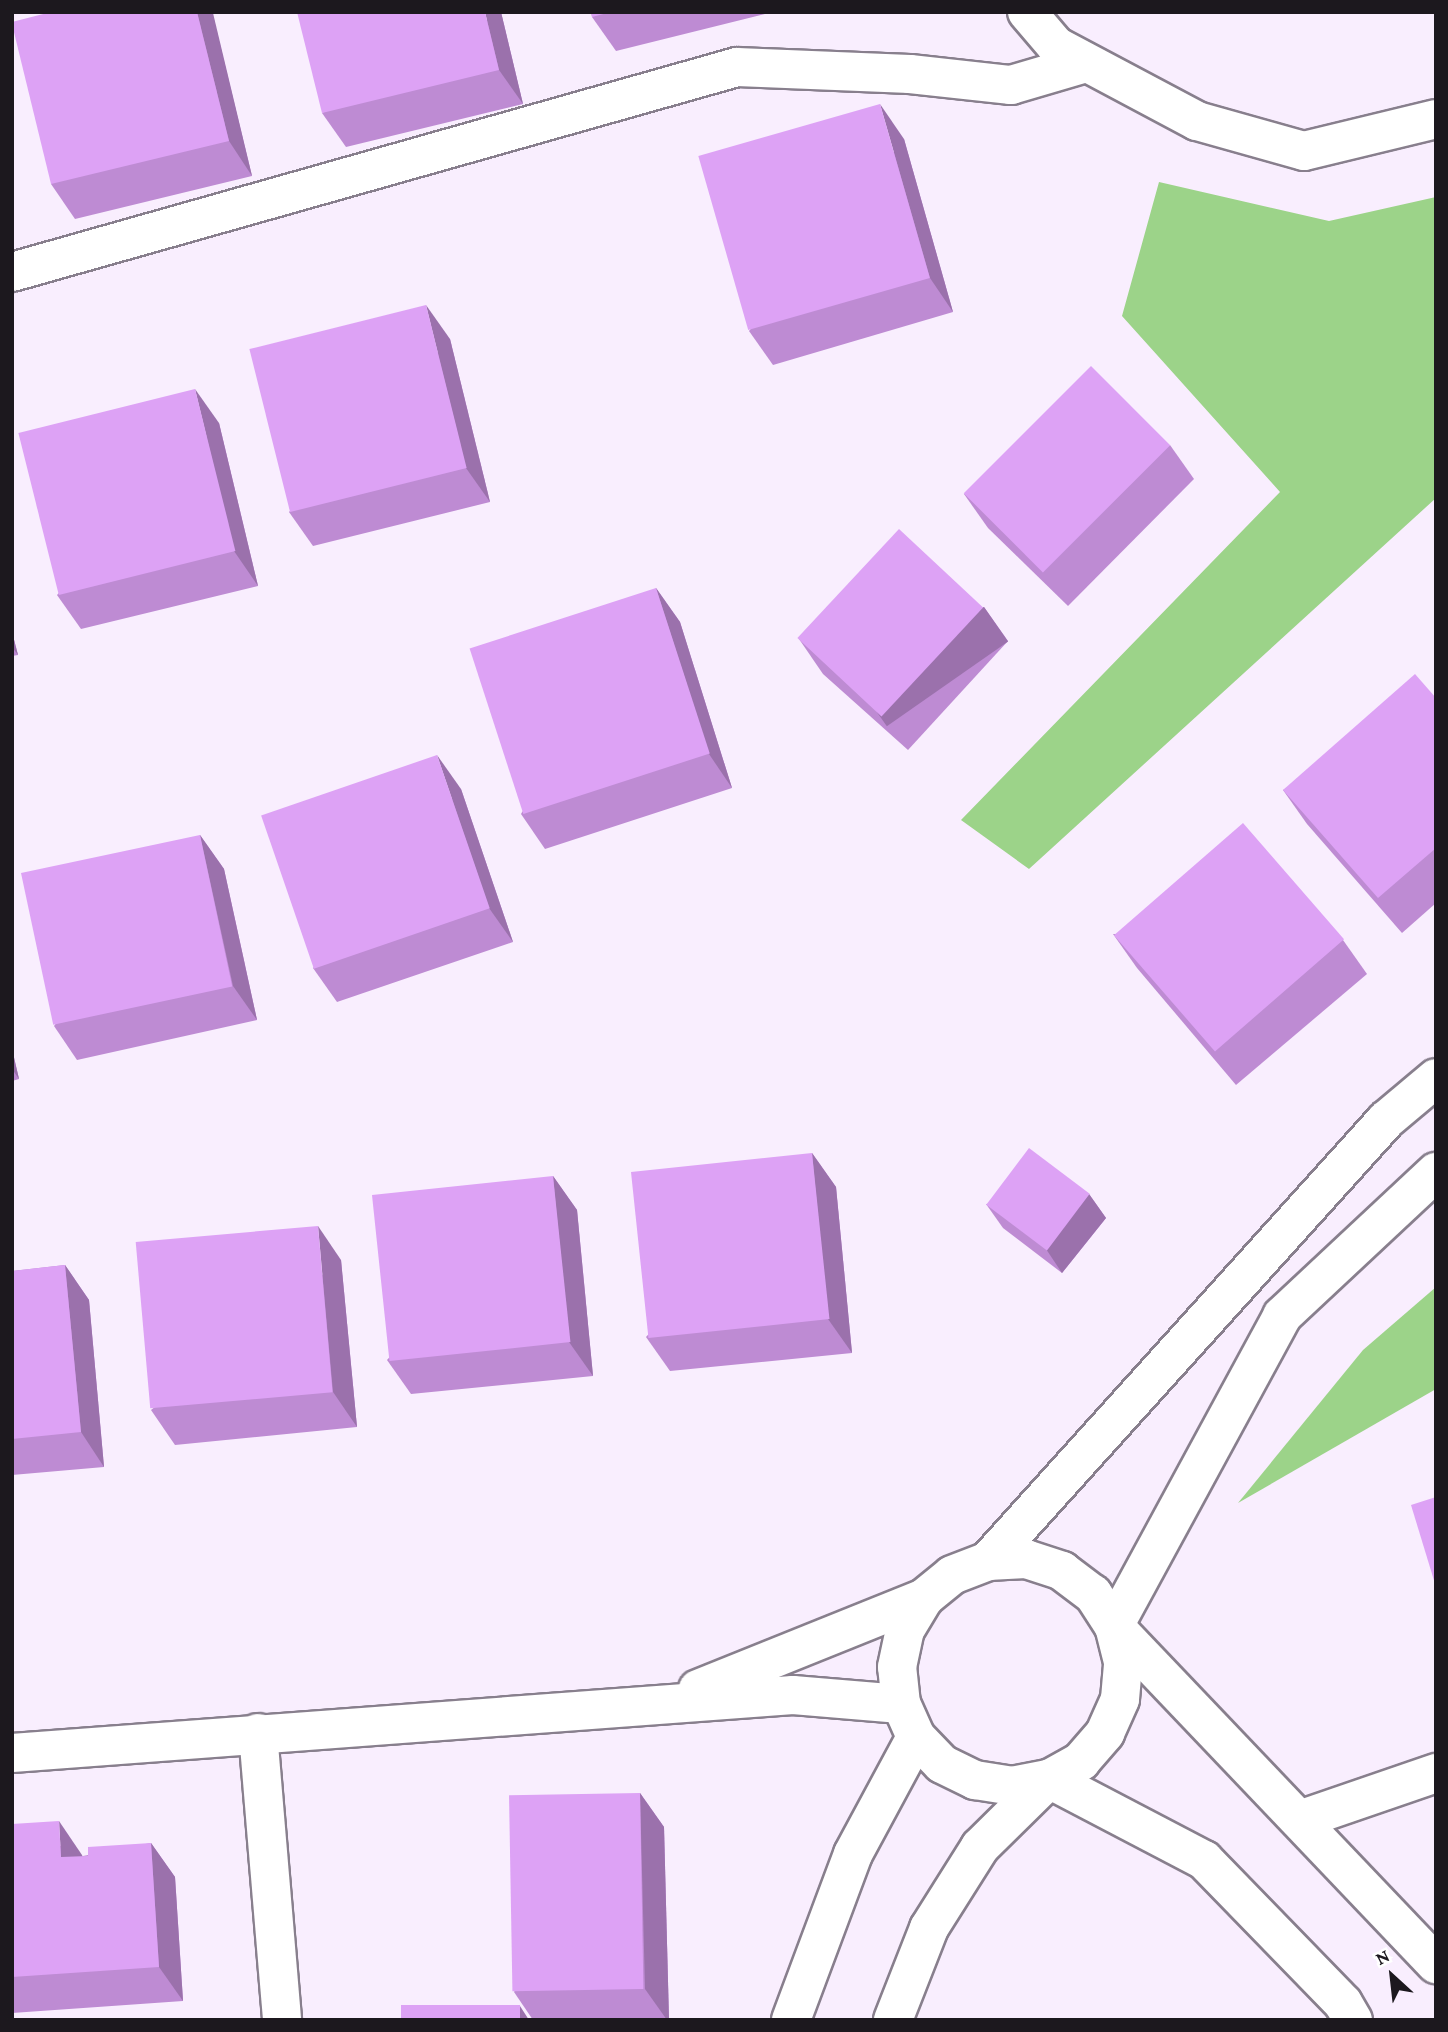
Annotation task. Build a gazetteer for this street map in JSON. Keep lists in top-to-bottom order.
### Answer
{
  "north": "top left"
}
